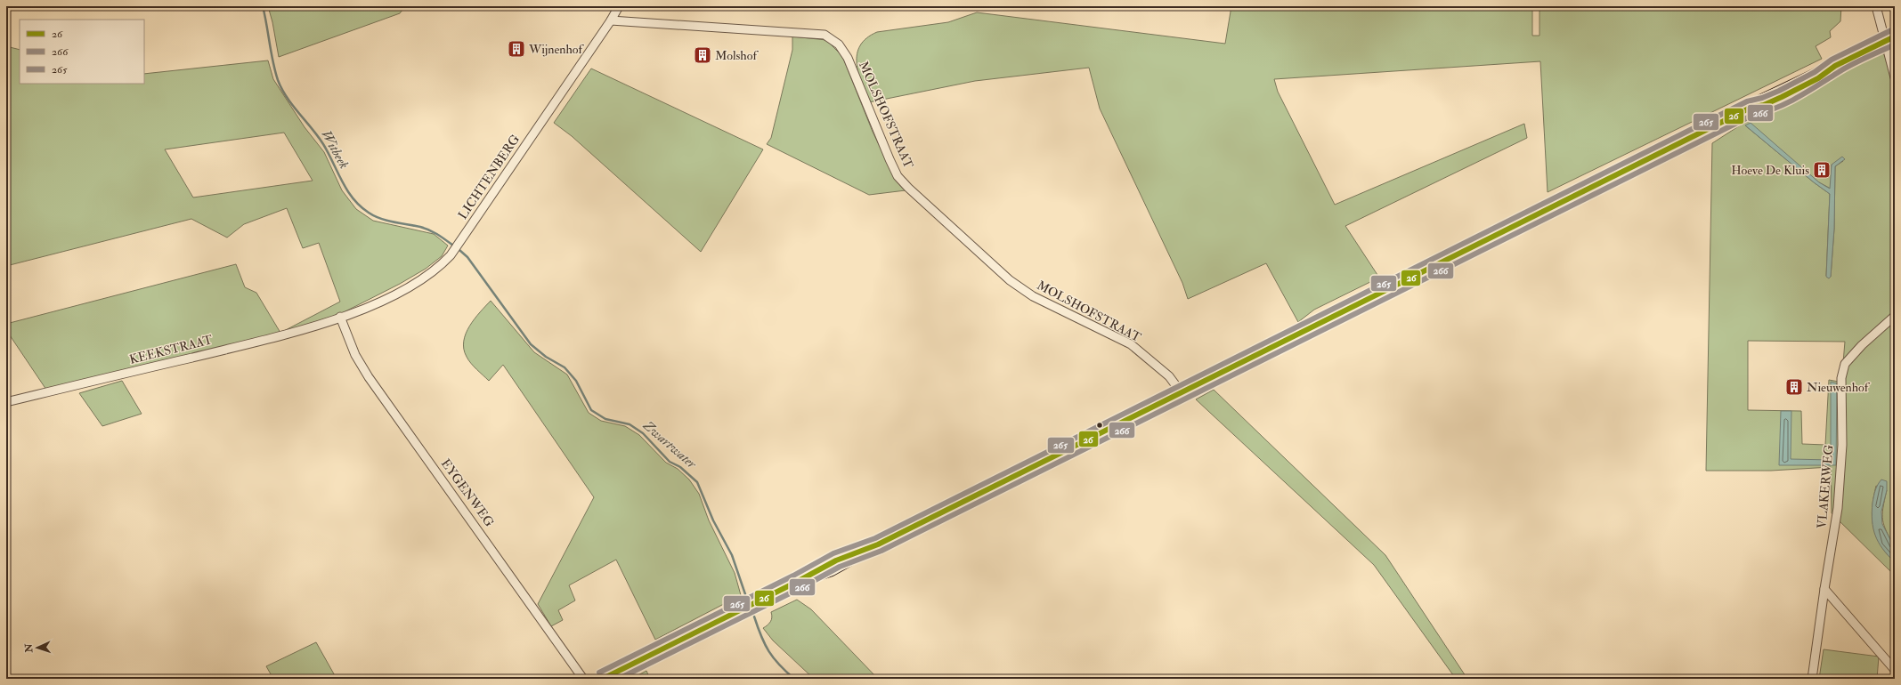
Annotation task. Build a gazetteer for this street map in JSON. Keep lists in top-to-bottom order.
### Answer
{
  "streets": {
    "street": [
      "MOLSHOFSTRAAT",
      "LICHTENBERG",
      "KEEKSTRAAT",
      "VLAKERWEG",
      "EYGENWEG"
    ]
  },
  "crossings": [
    ["MOLSHOFSTRAAT", "LICHTENBERG"],
    ["LICHTENBERG", "KEEKSTRAAT"],
    ["LICHTENBERG", "EYGENWEG"],
    ["KEEKSTRAAT", "EYGENWEG"]
  ],
  "water": ["Witbeek", "Zwartwater"],
  "places": {
    "building": [
      "Wijnenhof",
      "Molshof",
      "Hoeve De Kluis",
      "Nieuwenhof"
    ]
  },
  "lines": ["transit line 265", "transit line 26", "transit line 266"],
  "legend": ["26", "266", "265"],
  "north": "left"
}
